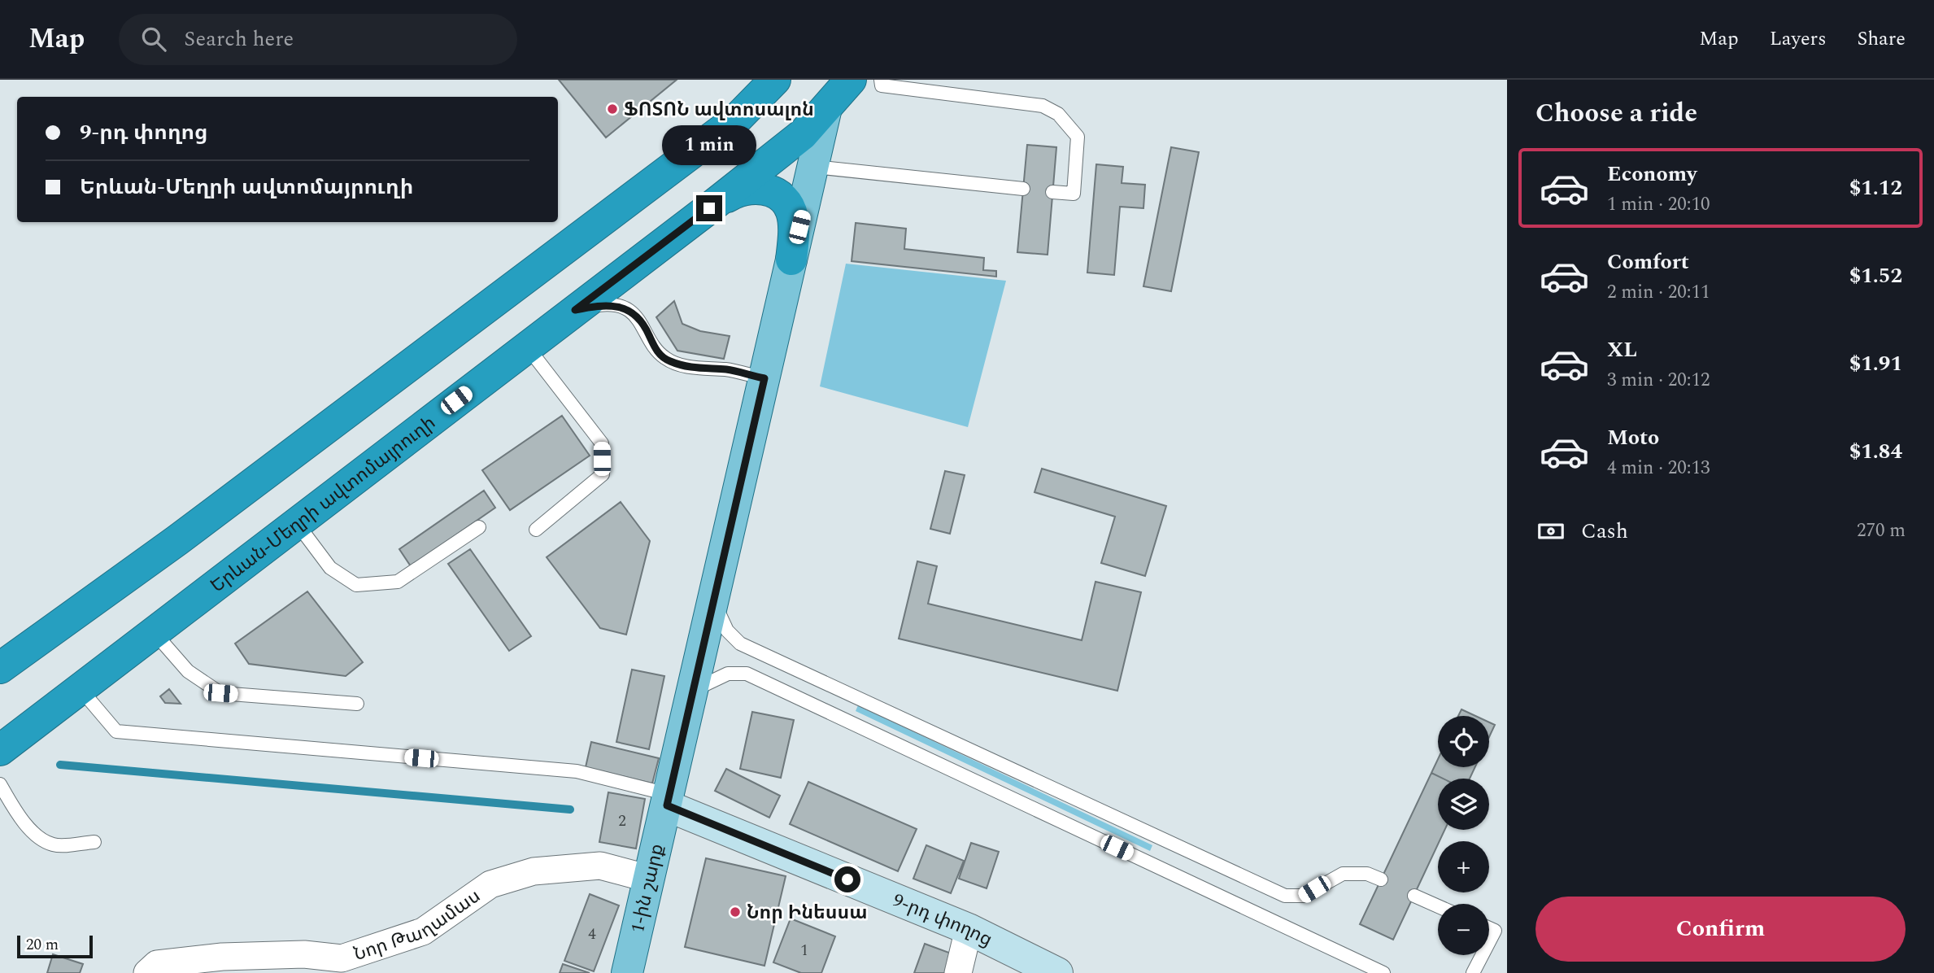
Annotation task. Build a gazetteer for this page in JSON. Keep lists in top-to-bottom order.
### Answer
{
  "streets": {
    "highway": ["Երևան-Մեղրի ավտոմայրուղի"],
    "main road": ["1-ին շարք"],
    "street": ["9-րդ փողոց", "Նոր Թաղամաս"]
  },
  "crossings": [
    ["Երևան-Մեղրի ավտոմայրուղի", "1-ին շարք"],
    ["1-ին շարք", "9-րդ փողոց"],
    ["1-ին շարք", "Նոր Թաղամաս"]
  ],
  "places": ["ՖՈՏՈՆ ավտոսալոն", "Նոր Ինեսսա"],
  "house_numbers": ["2", "4", "1"],
  "scale_bar": "20 m",
  "page": {
    "header": "Map",
    "search": "Search here",
    "nav": ["Map", "Layers", "Share"],
    "heading": "Choose a ride",
    "banner": ["9-րդ փողոց", "Երևան-Մեղրի ավտոմայրուղի"],
    "bubble": "1 min",
    "list": [
      {
        "name": "Economy",
        "note": "1 min · 20:10",
        "value": "$1.12"
      },
      {
        "name": "Comfort",
        "note": "2 min · 20:11",
        "value": "$1.52"
      },
      {
        "name": "XL",
        "note": "3 min · 20:12",
        "value": "$1.91"
      },
      {
        "name": "Moto",
        "note": "4 min · 20:13",
        "value": "$1.84"
      }
    ],
    "pay": ["Cash", "270 m"],
    "map_buttons": ["+", "−"],
    "buttons": "Confirm",
    "scale": "20 m"
  }
}
